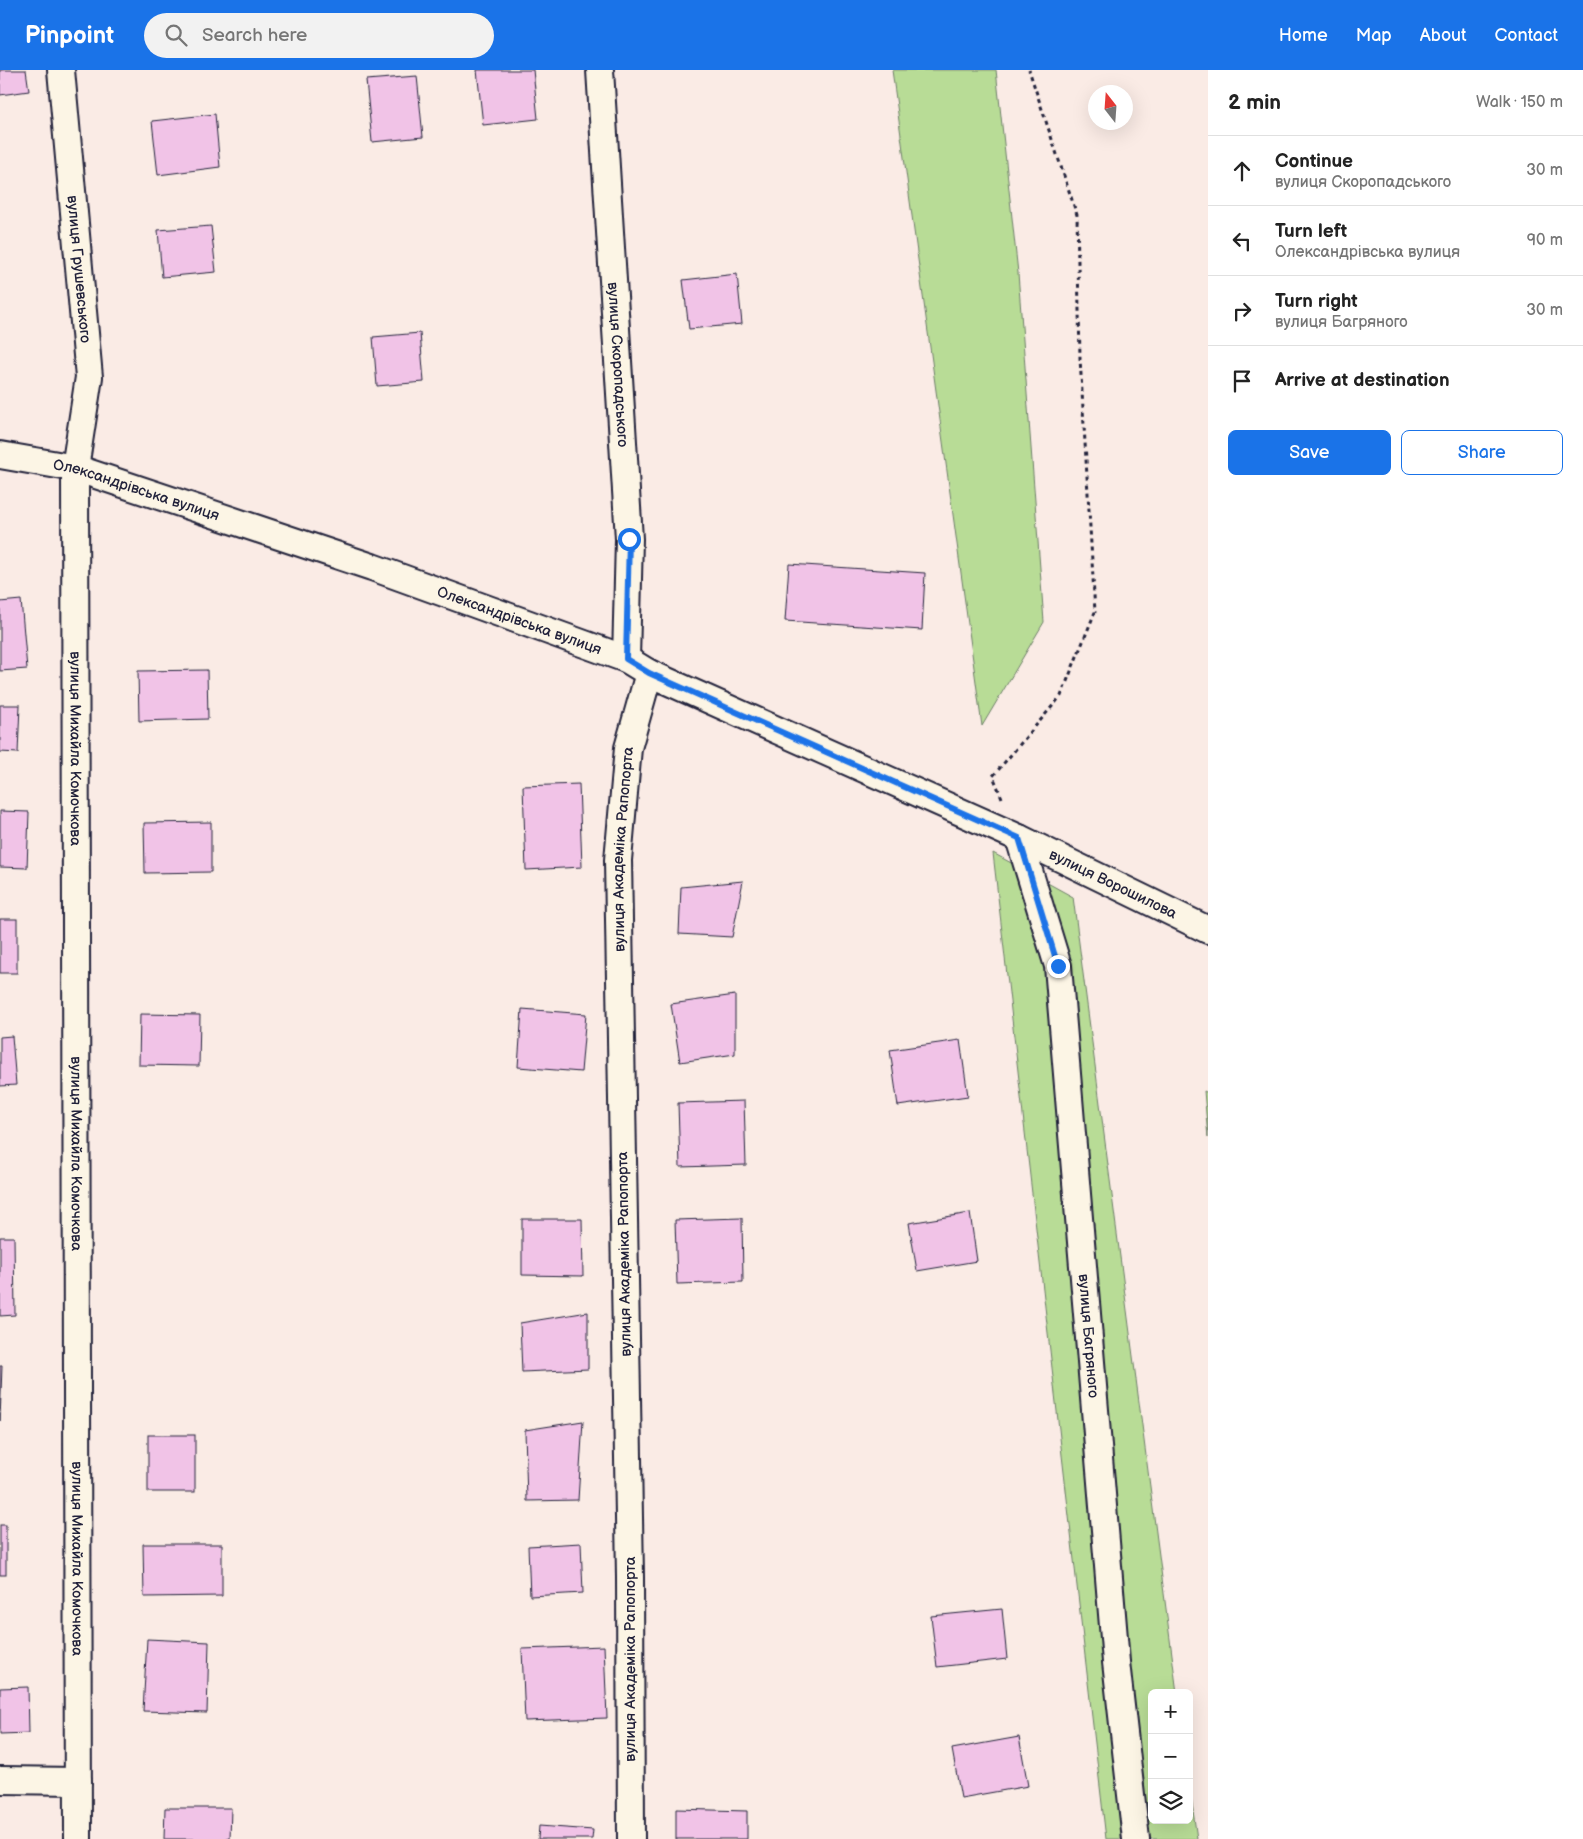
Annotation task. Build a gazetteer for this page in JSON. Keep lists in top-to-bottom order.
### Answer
{
  "streets": {
    "street": [
      "вулиця Грушевського",
      "вулиця Скоропадського",
      "Олександрівська вулиця",
      "вулиця Михайла Комочкова",
      "вулиця Академіка Рапопорта",
      "вулиця Ворошилова",
      "вулиця Багряного"
    ]
  },
  "crossings": [
    ["вулиця Грушевського", "Олександрівська вулиця"],
    ["вулиця Грушевського", "вулиця Михайла Комочкова"],
    ["вулиця Скоропадського", "Олександрівська вулиця"],
    ["Олександрівська вулиця", "вулиця Михайла Комочкова"],
    ["Олександрівська вулиця", "вулиця Академіка Рапопорта"],
    ["Олександрівська вулиця", "вулиця Ворошилова"],
    ["Олександрівська вулиця", "вулиця Багряного"],
    ["вулиця Ворошилова", "вулиця Багряного"]
  ],
  "north": "top",
  "page": {
    "header": "Pinpoint",
    "search": "Search here",
    "nav": [
      "Home",
      "Map",
      "About",
      "Contact"
    ],
    "heading": ["2 min", "Walk · 150 m"],
    "list": [
      ["Continue", "вулиця Скоропадського", "30 m"],
      ["Turn left", "Олександрівська вулиця", "90 m"],
      ["Turn right", "вулиця Багряного", "30 m"],
      "Arrive at destination"
    ],
    "buttons": ["Save", "Share"],
    "map_buttons": ["+", "−"]
  }
}
